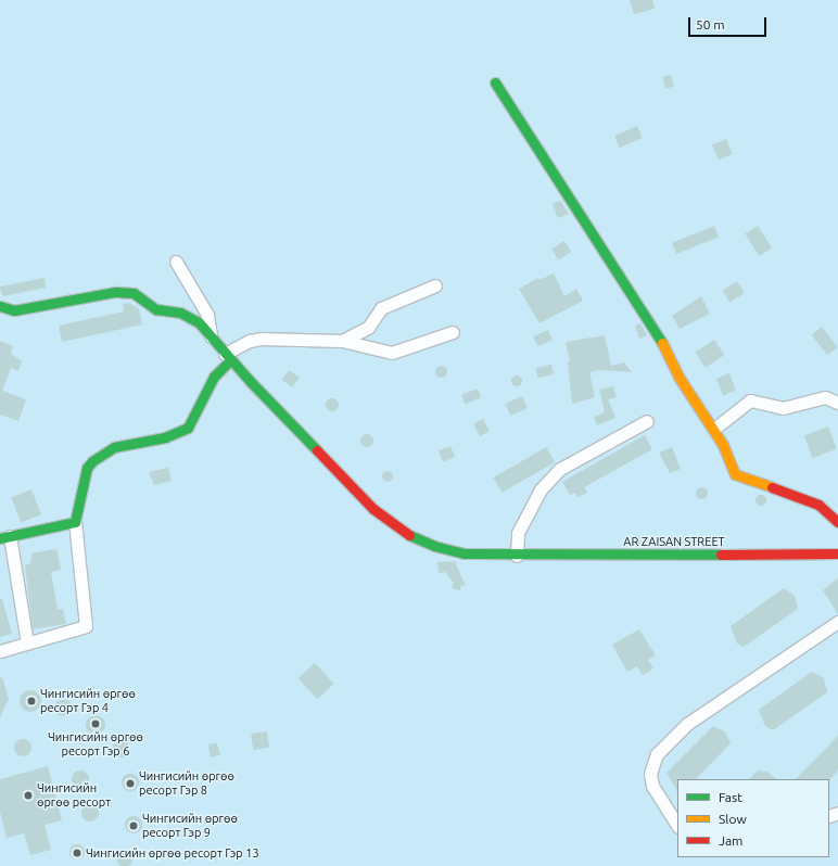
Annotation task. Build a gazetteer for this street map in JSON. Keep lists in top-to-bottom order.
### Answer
{
  "streets": {
    "street": ["AR ZAISAN STREET"]
  },
  "places": [
    "Чингисийн өргөө ресорт Гэр 4",
    "Чингисийн өргөө ресорт Гэр 6",
    "Чингисийн өргөө ресорт Гэр 8",
    "Чингисийн өргөө ресорт",
    "Чингисийн өргөө ресорт Гэр 9",
    "Чингисийн өргөө ресорт Гэр 13"
  ],
  "legend": ["Fast", "Slow", "Jam"],
  "scale_bar": "50 m"
}
